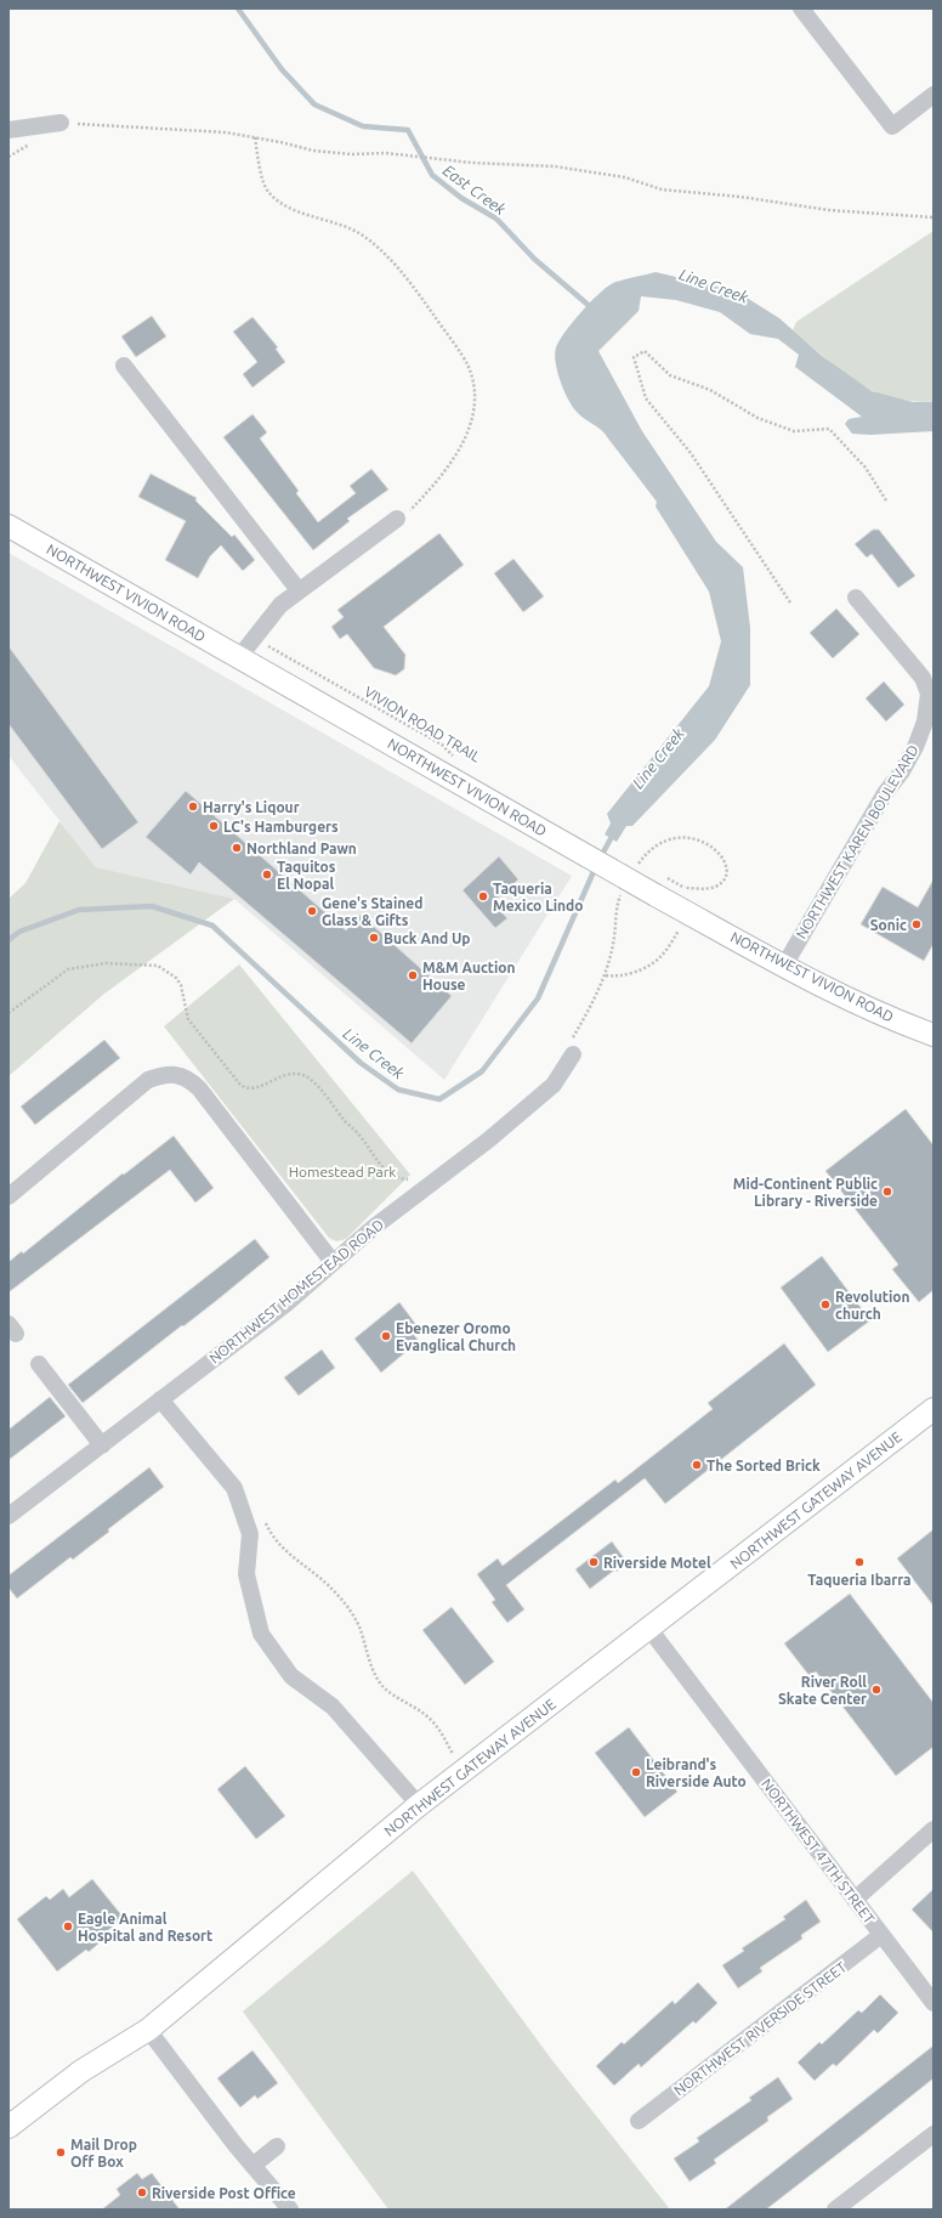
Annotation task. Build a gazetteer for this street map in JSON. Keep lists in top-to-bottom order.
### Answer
{
  "streets": {
    "main road": ["NORTHWEST VIVION ROAD", "NORTHWEST GATEWAY AVENUE"],
    "street": [
      "NORTHWEST KAREN BOULEVARD",
      "NORTHWEST HOMESTEAD ROAD",
      "NORTHWEST 47TH STREET",
      "NORTHWEST RIVERSIDE STREET"
    ],
    "path": ["VIVION ROAD TRAIL"]
  },
  "crossings": [
    ["NORTHWEST VIVION ROAD", "NORTHWEST KAREN BOULEVARD"],
    ["NORTHWEST GATEWAY AVENUE", "NORTHWEST 47TH STREET"],
    ["NORTHWEST 47TH STREET", "NORTHWEST RIVERSIDE STREET"]
  ],
  "water": ["East Creek", "Line Creek"],
  "parks": ["Homestead Park"],
  "places": [
    "Harry's Liqour",
    "LC's Hamburgers",
    "Northland Pawn",
    "Taquitos El Nopal",
    "Taqueria Mexico Lindo",
    "Gene's Stained Glass & Gifts",
    "Sonic",
    "Buck And Up",
    "M&M Auction House",
    "Mid-Continent Public Library - Riverside",
    "Revolution church",
    "Ebenezer Oromo Evanglical Church",
    "The Sorted Brick",
    "Riverside Motel",
    "Taqueria Ibarra",
    "River Roll Skate Center",
    "Leibrand's Riverside Auto",
    "Eagle Animal Hospital and Resort",
    "Mail Drop Off Box",
    "Riverside Post Office"
  ]
}
